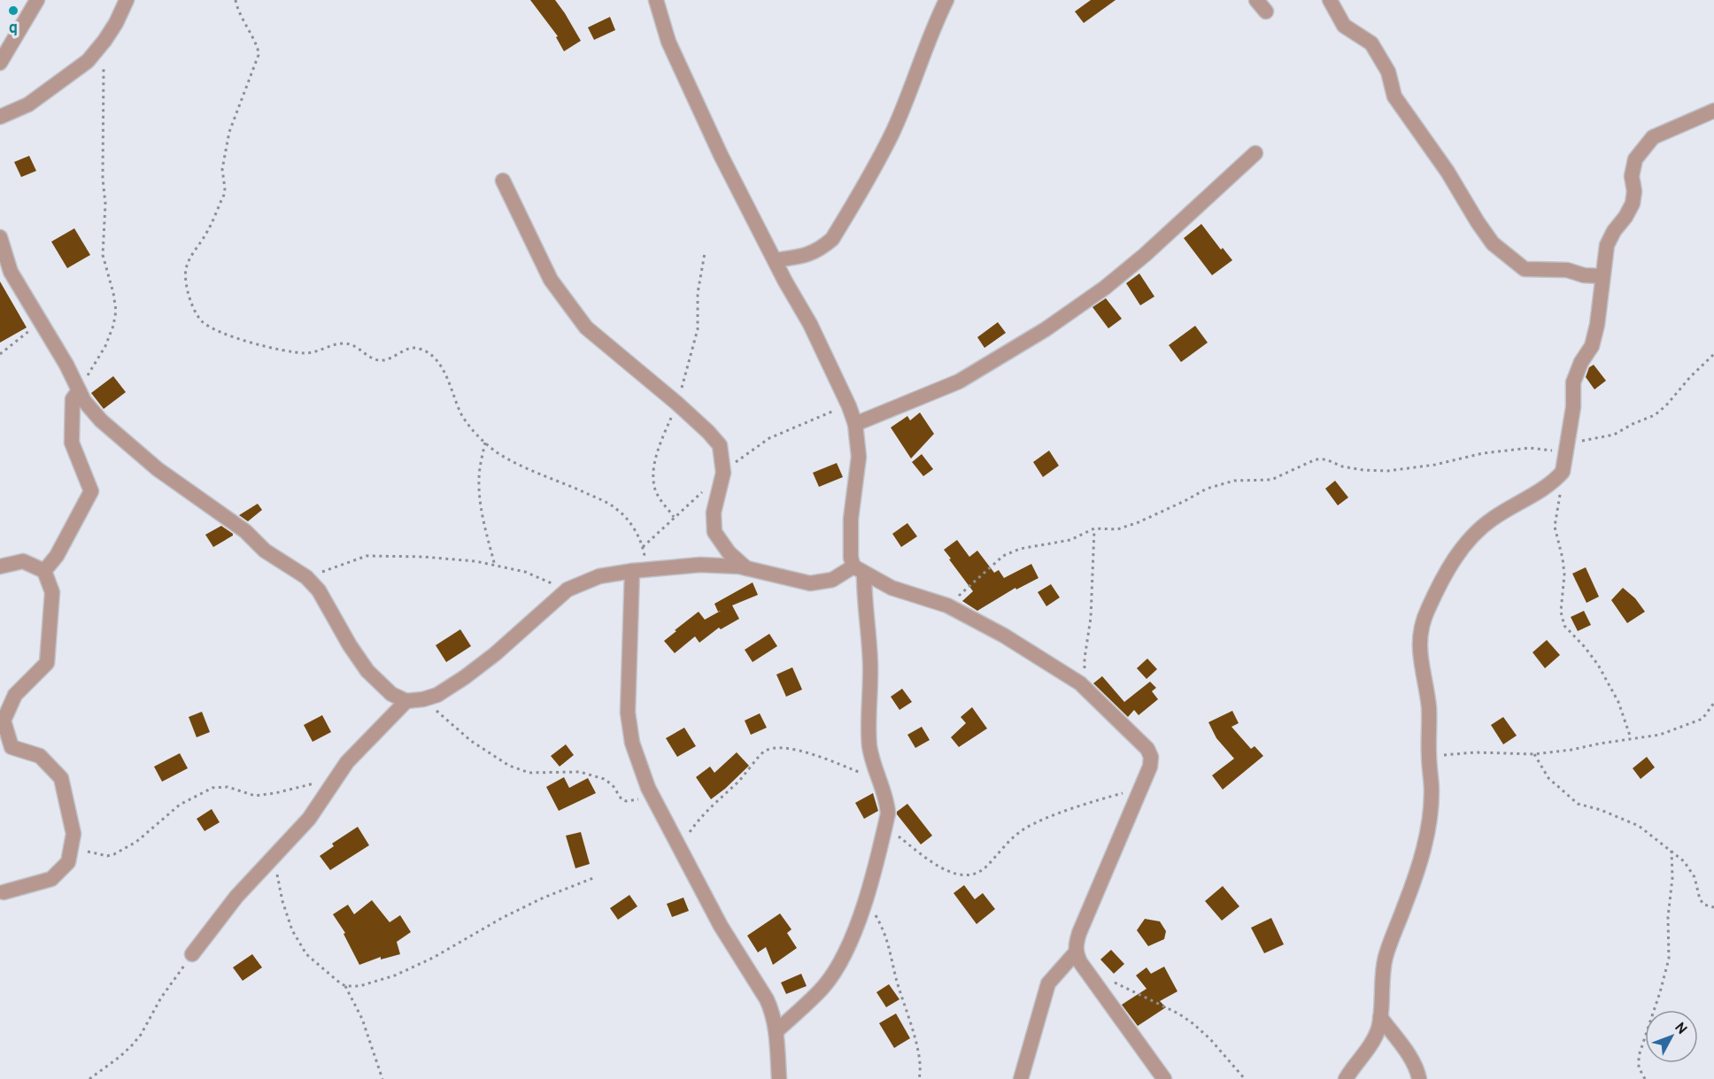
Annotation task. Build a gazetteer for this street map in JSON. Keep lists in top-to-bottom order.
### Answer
{
  "places": ["q"],
  "north": "top right"
}
